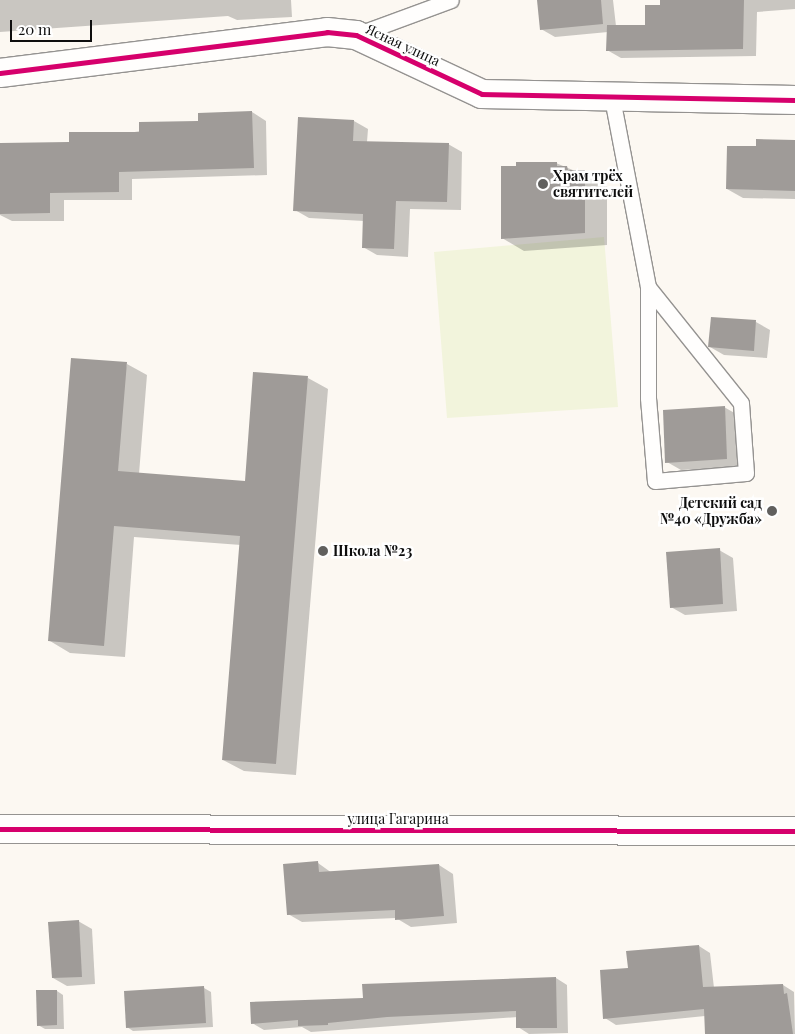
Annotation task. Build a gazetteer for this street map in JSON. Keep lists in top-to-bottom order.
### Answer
{
  "streets": {
    "street": ["Ясная улица", "улица Гагарина"]
  },
  "places": ["Храм трёх святителей", "Детский сад №40 «Дружба»", "Школа №23"],
  "scale_bar": "20 m"
}
